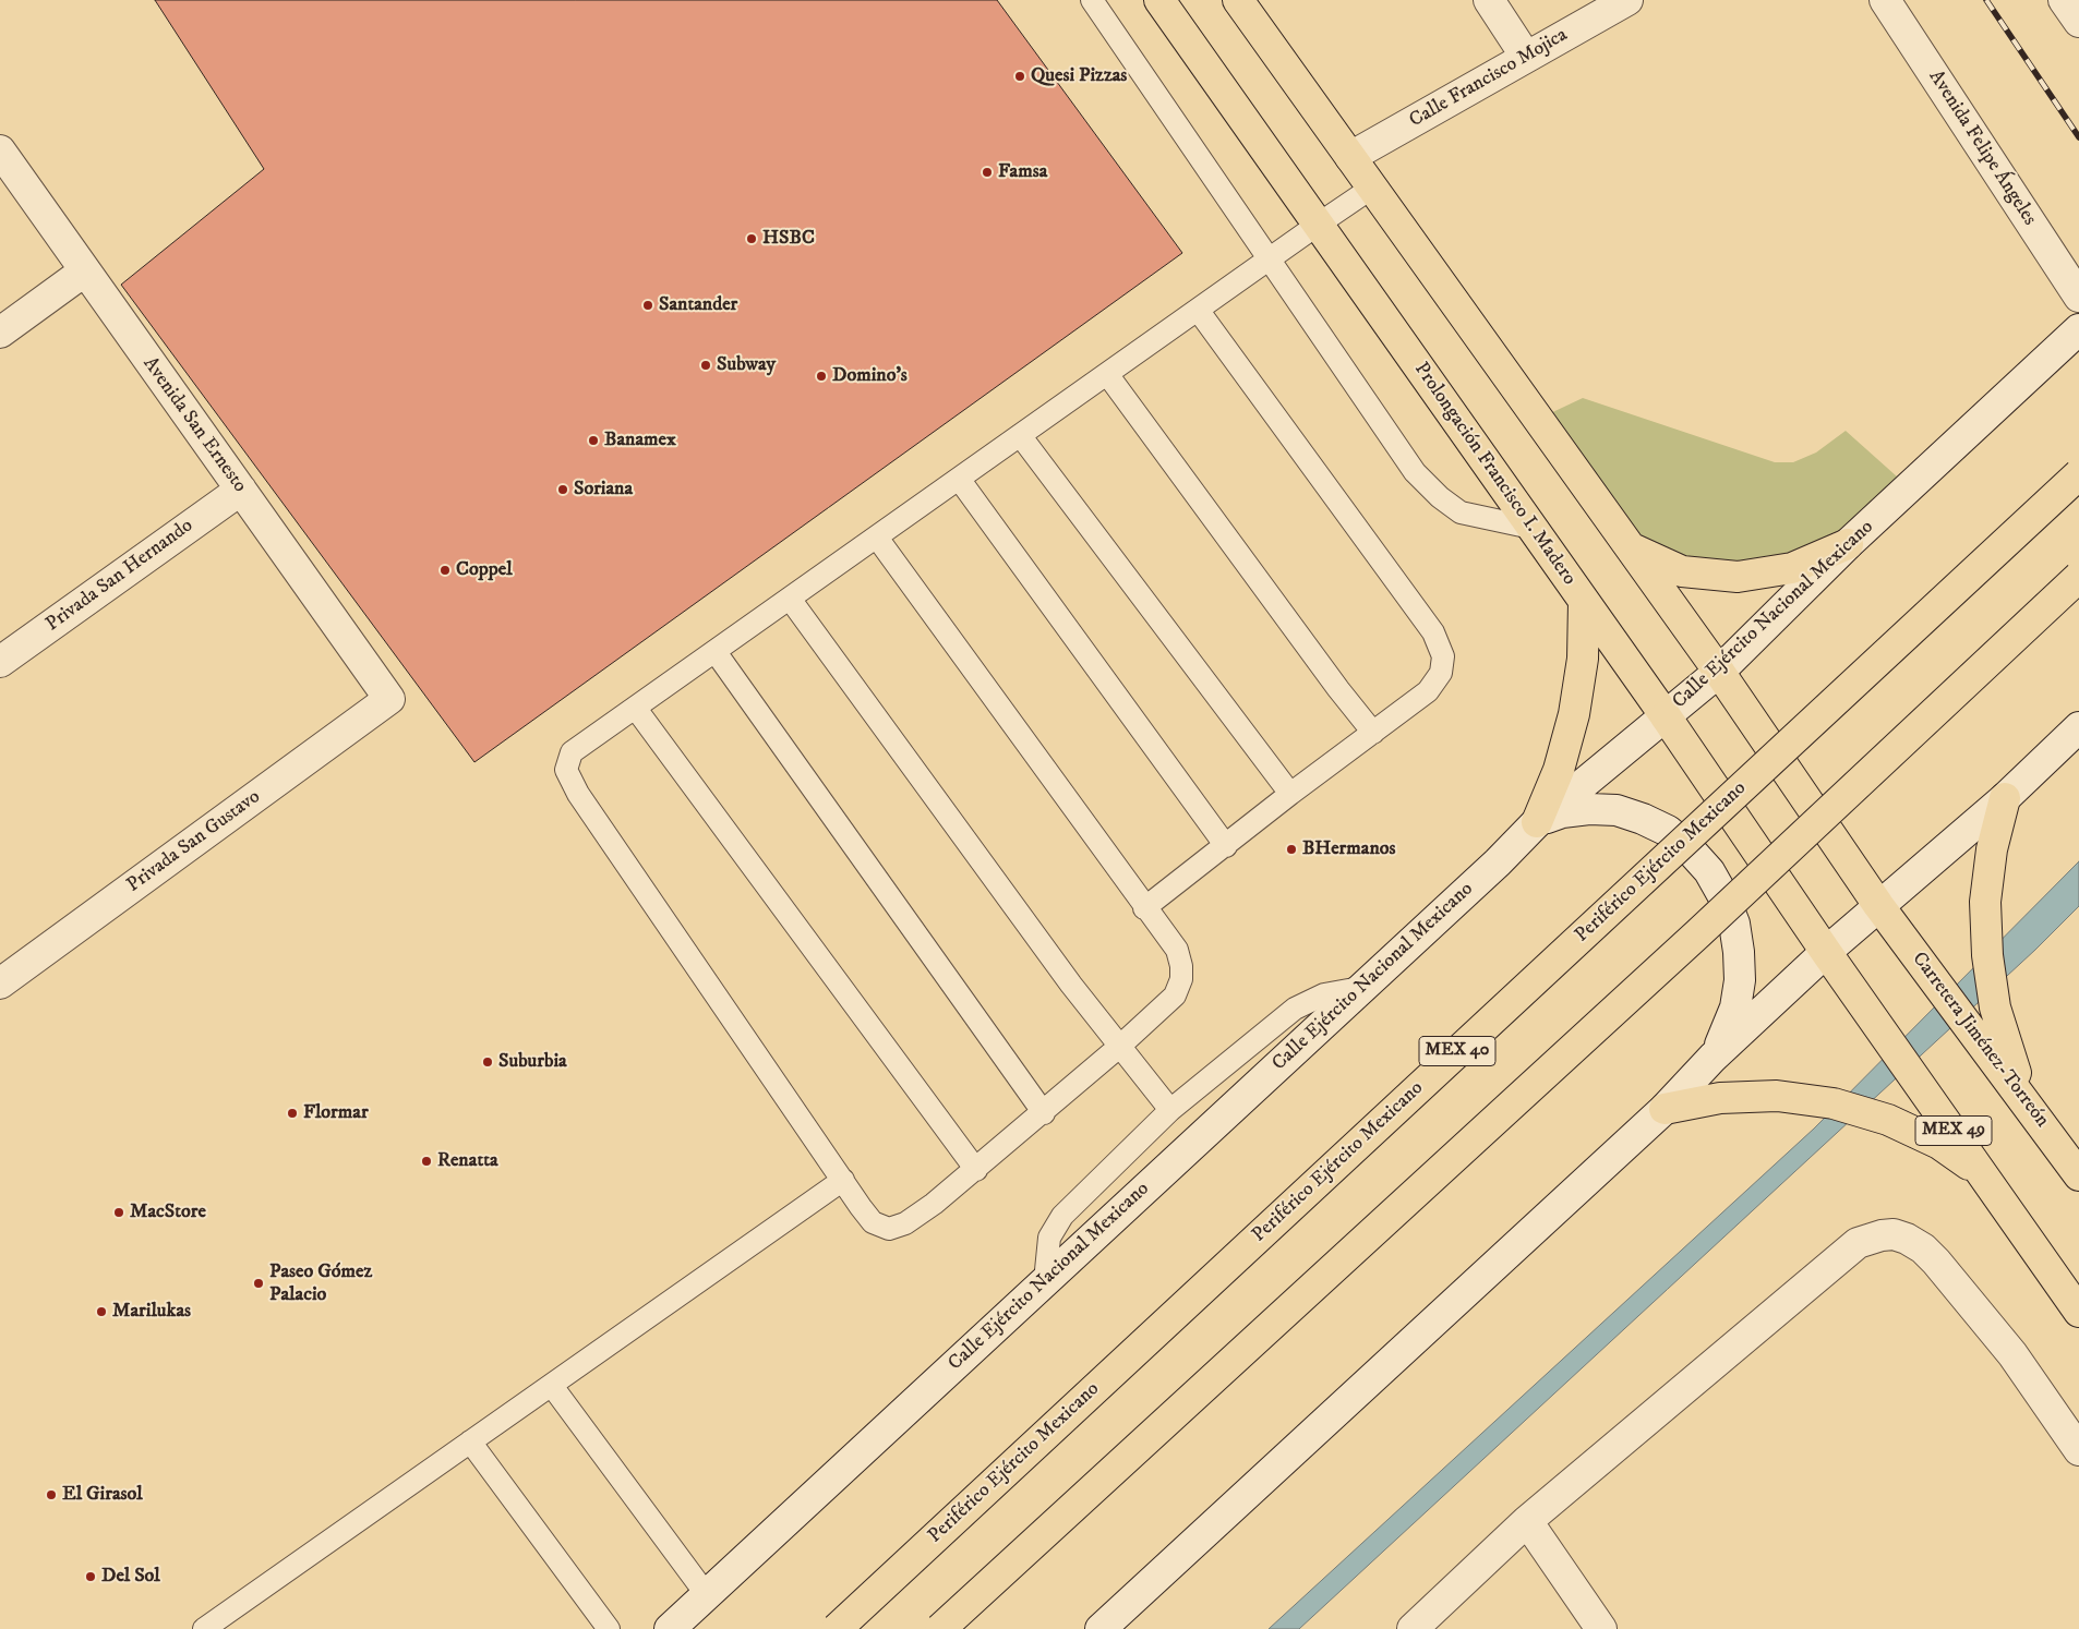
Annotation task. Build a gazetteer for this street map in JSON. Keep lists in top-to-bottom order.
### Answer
{
  "streets": {
    "main road": [
      "Prolongación Francisco I. Madero",
      "Periférico Ejército Mexicano",
      "Carretera Jiménez-Torreón",
      "MEX 40",
      "MEX 49"
    ],
    "street": [
      "Calle Francisco Mojica",
      "Avenida Felipe Ángeles",
      "Avenida San Ernesto",
      "Privada San Hernando",
      "Calle Ejército Nacional Mexicano",
      "Privada San Gustavo"
    ]
  },
  "crossings": [
    ["Avenida San Ernesto", "Privada San Hernando"],
    ["Avenida San Ernesto", "Privada San Gustavo"],
    ["Prolongación Francisco I. Madero", "Calle Ejército Nacional Mexicano"],
    ["Prolongación Francisco I. Madero", "MEX 49"]
  ],
  "places": [
    "Quesi Pizzas",
    "Famsa",
    "HSBC",
    "Santander",
    "Subway",
    "Domino's",
    "Banamex",
    "Soriana",
    "Coppel",
    "BHermanos",
    "Suburbia",
    "Flormar",
    "Renatta",
    "MacStore",
    "Paseo Gómez Palacio",
    "Marilukas",
    "El Girasol",
    "Del Sol"
  ]
}
